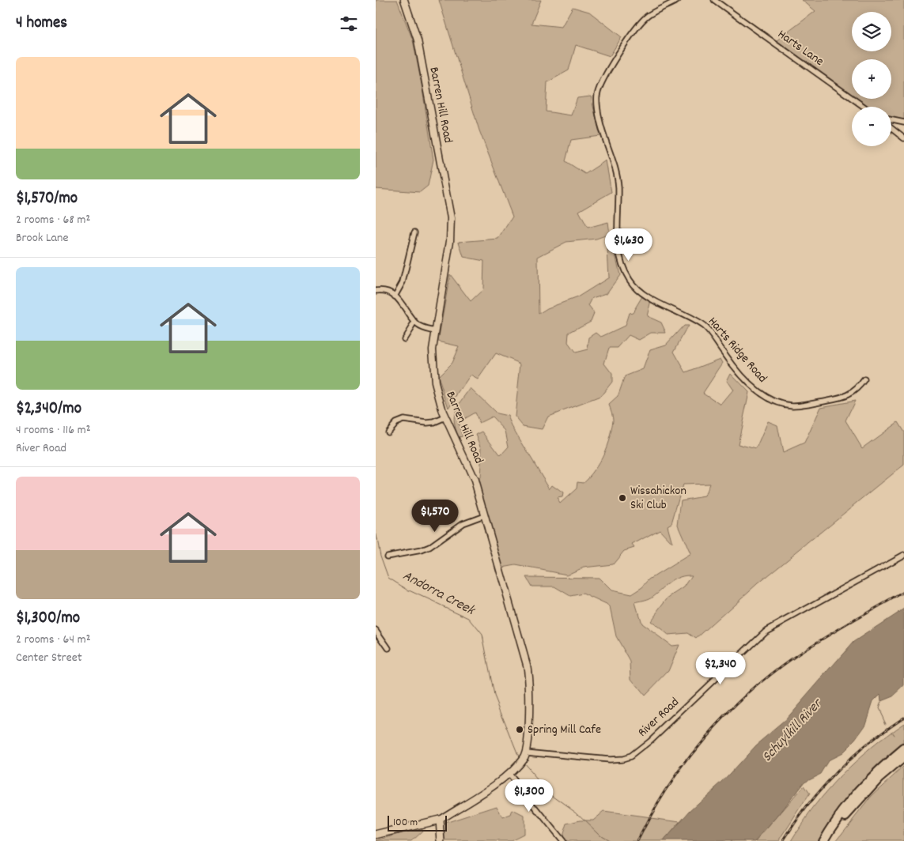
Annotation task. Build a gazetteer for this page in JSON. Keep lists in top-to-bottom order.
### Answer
{
  "streets": {
    "street": [
      "Harts Lane",
      "Barren Hill Road",
      "Harts Ridge Road",
      "River Road"
    ]
  },
  "crossings": [
    ["Barren Hill Road", "River Road"]
  ],
  "water": ["Andorra Creek", "Schuylkill River"],
  "places": ["Wissahickon Ski Club", "Spring Mill Cafe"],
  "scale_bar": "100 m",
  "page": {
    "heading": "4 homes",
    "map_buttons": ["+", "−"],
    "list": [
      {
        "name": "$1,570/mo",
        "note": "2 rooms · 68 m² · Brook Lane"
      },
      {
        "name": "$2,340/mo",
        "note": "4 rooms · 116 m² · River Road"
      },
      {
        "name": "$1,300/mo",
        "note": "2 rooms · 64 m² · Center Street"
      }
    ],
    "price": [
      "$1,630",
      "$1,570",
      "$2,340",
      "$1,300"
    ],
    "scale": "100 m"
  }
}
